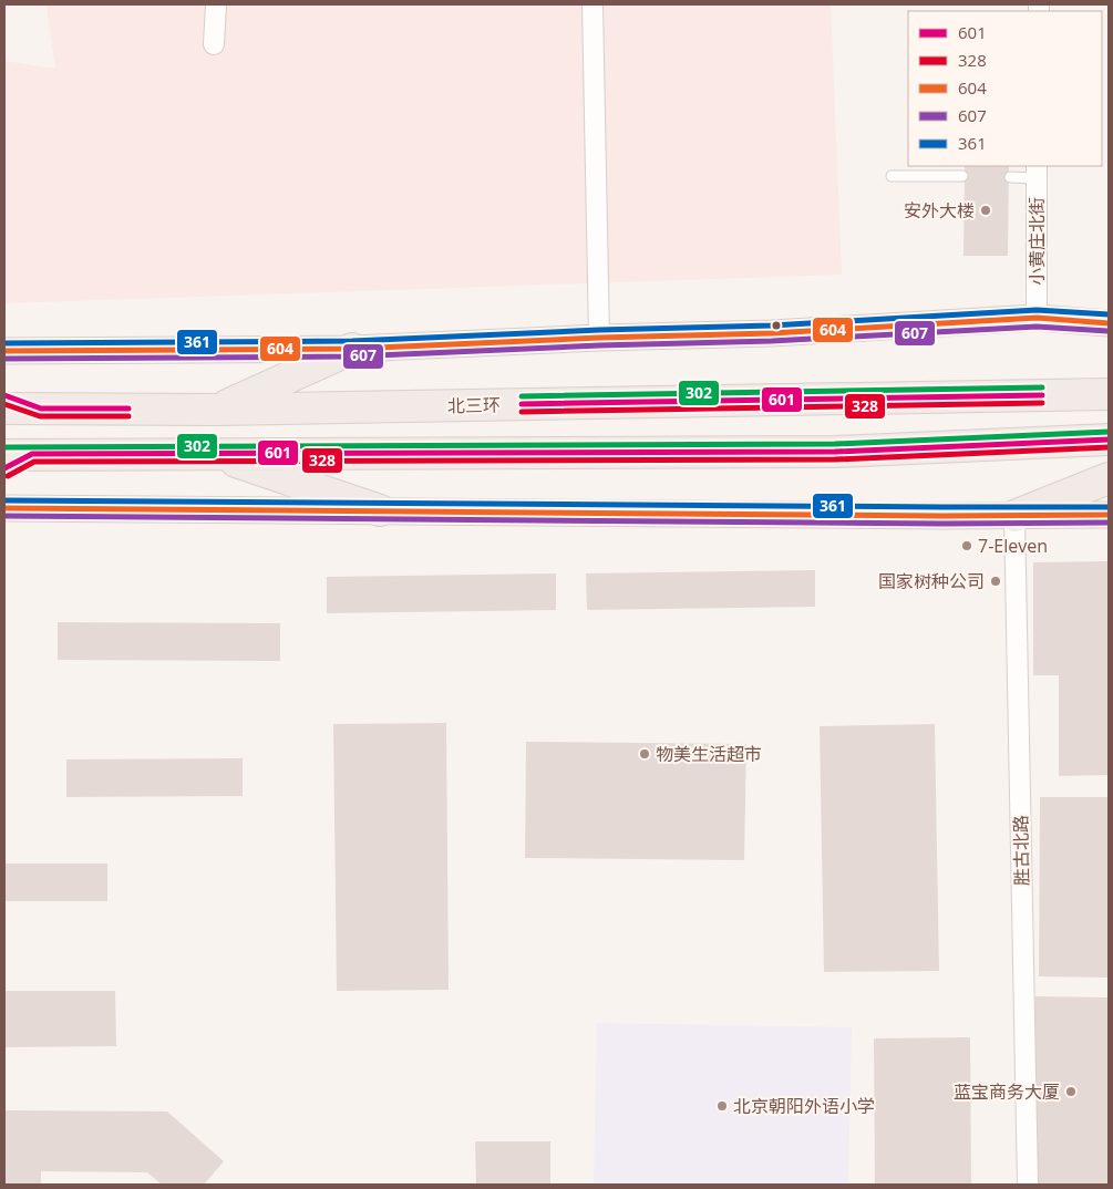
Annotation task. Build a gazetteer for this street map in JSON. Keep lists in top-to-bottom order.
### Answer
{
  "streets": {
    "highway": ["北三环"],
    "street": ["小黄庄北街", "胜古北路"]
  },
  "places": [
    "安外大楼",
    "7-Eleven",
    "国家树种公司",
    "物美生活超市",
    "蓝宝商务大厦",
    "北京朝阳外语小学"
  ],
  "lines": [
    "transit line 361",
    "transit line 604",
    "transit line 607",
    "transit line 302",
    "transit line 601",
    "transit line 328"
  ],
  "legend": [
    "601",
    "328",
    "604",
    "607",
    "361"
  ]
}
